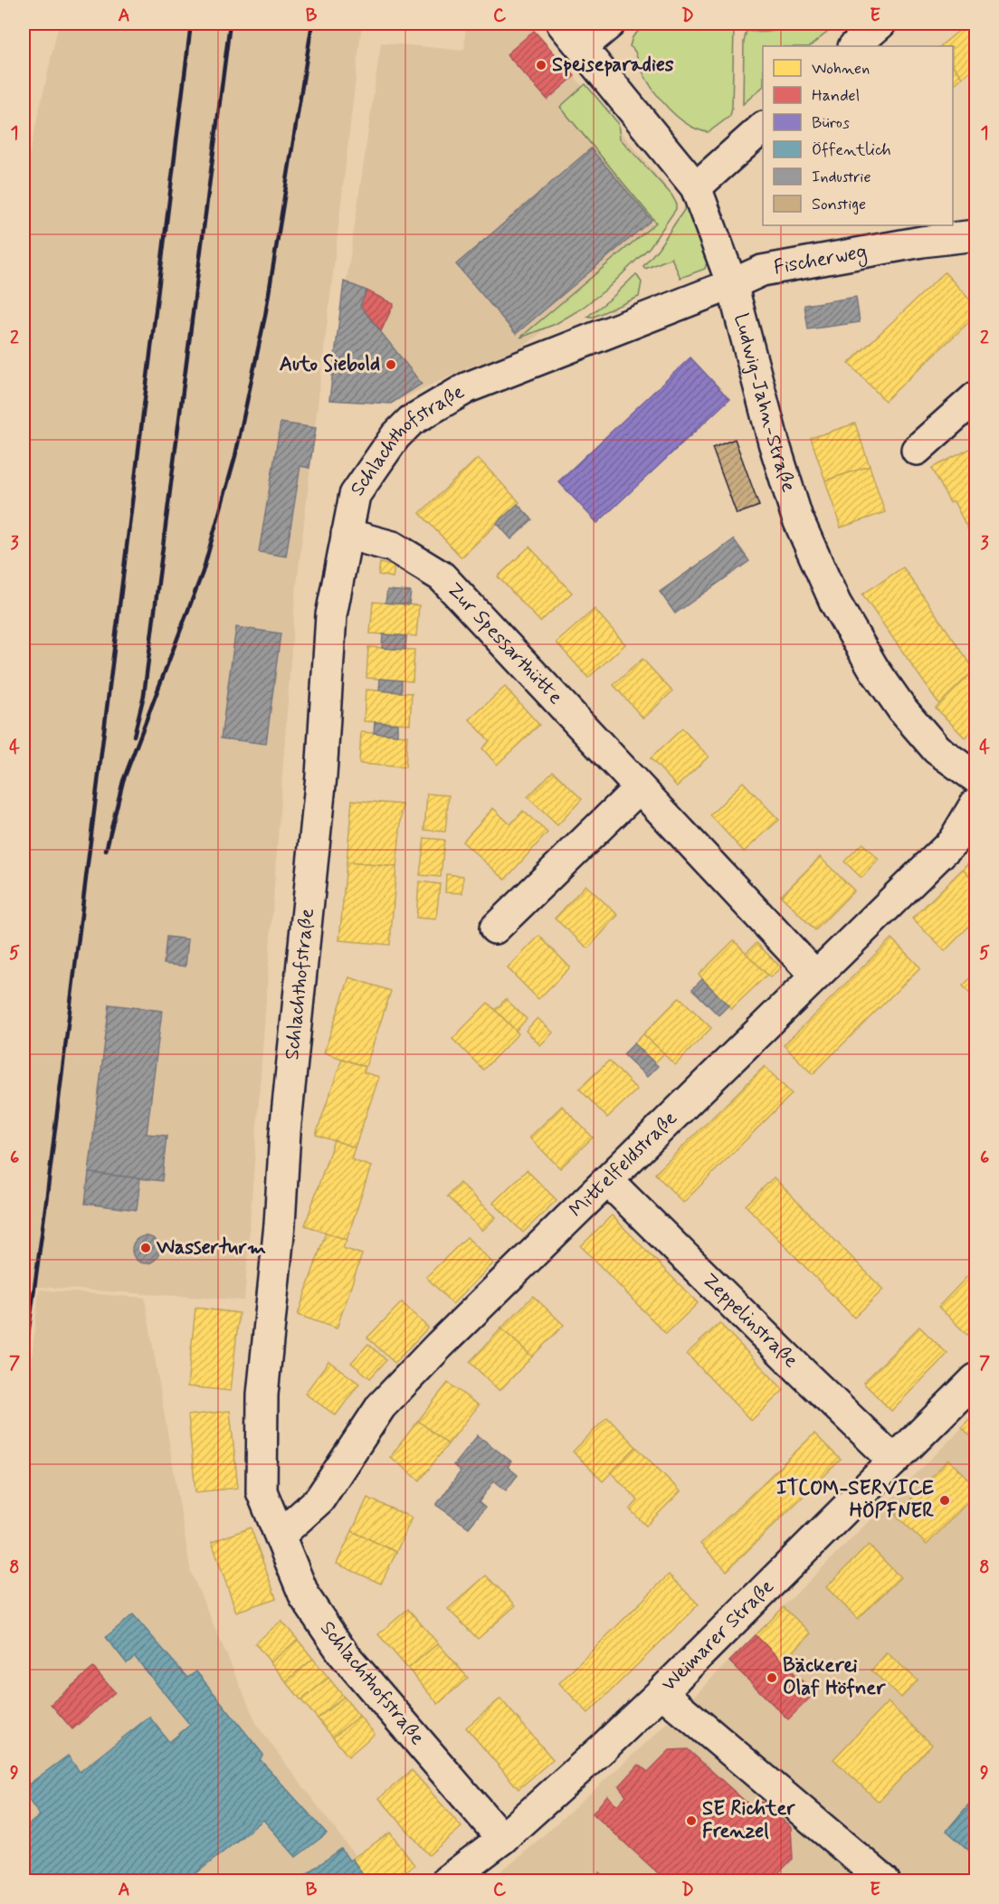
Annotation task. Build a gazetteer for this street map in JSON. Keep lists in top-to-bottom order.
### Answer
{
  "streets": {
    "street": [
      "Fischerweg",
      "Ludwig-Jahn-Straße",
      "Schlachthofstraße",
      "Zur Spessarthütte",
      "Mittelfeldstraße",
      "Zeppelinstraße",
      "Weimarer Straße"
    ]
  },
  "crossings": [
    ["Fischerweg", "Ludwig-Jahn-Straße"],
    ["Fischerweg", "Schlachthofstraße"],
    ["Ludwig-Jahn-Straße", "Schlachthofstraße"],
    ["Schlachthofstraße", "Zur Spessarthütte"],
    ["Schlachthofstraße", "Mittelfeldstraße"],
    ["Schlachthofstraße", "Weimarer Straße"],
    ["Zur Spessarthütte", "Mittelfeldstraße"],
    ["Mittelfeldstraße", "Zeppelinstraße"],
    ["Zeppelinstraße", "Weimarer Straße"]
  ],
  "places": [
    "Speiseparadies",
    "Auto Siebold",
    "Wasserturm",
    "ITCOM-SERVICE HÖPFNER",
    "Bäckerei Olaf Höfner",
    "SE Richter Frenzel"
  ],
  "legend": [
    "Wohnen",
    "Handel",
    "Büros",
    "Öffentlich",
    "Industrie",
    "Sonstige"
  ],
  "grid": {
    "columns": [
      "A",
      "B",
      "C",
      "D",
      "E"
    ],
    "rows": [
      "1",
      "2",
      "3",
      "4",
      "5",
      "6",
      "7",
      "8",
      "9"
    ]
  }
}
